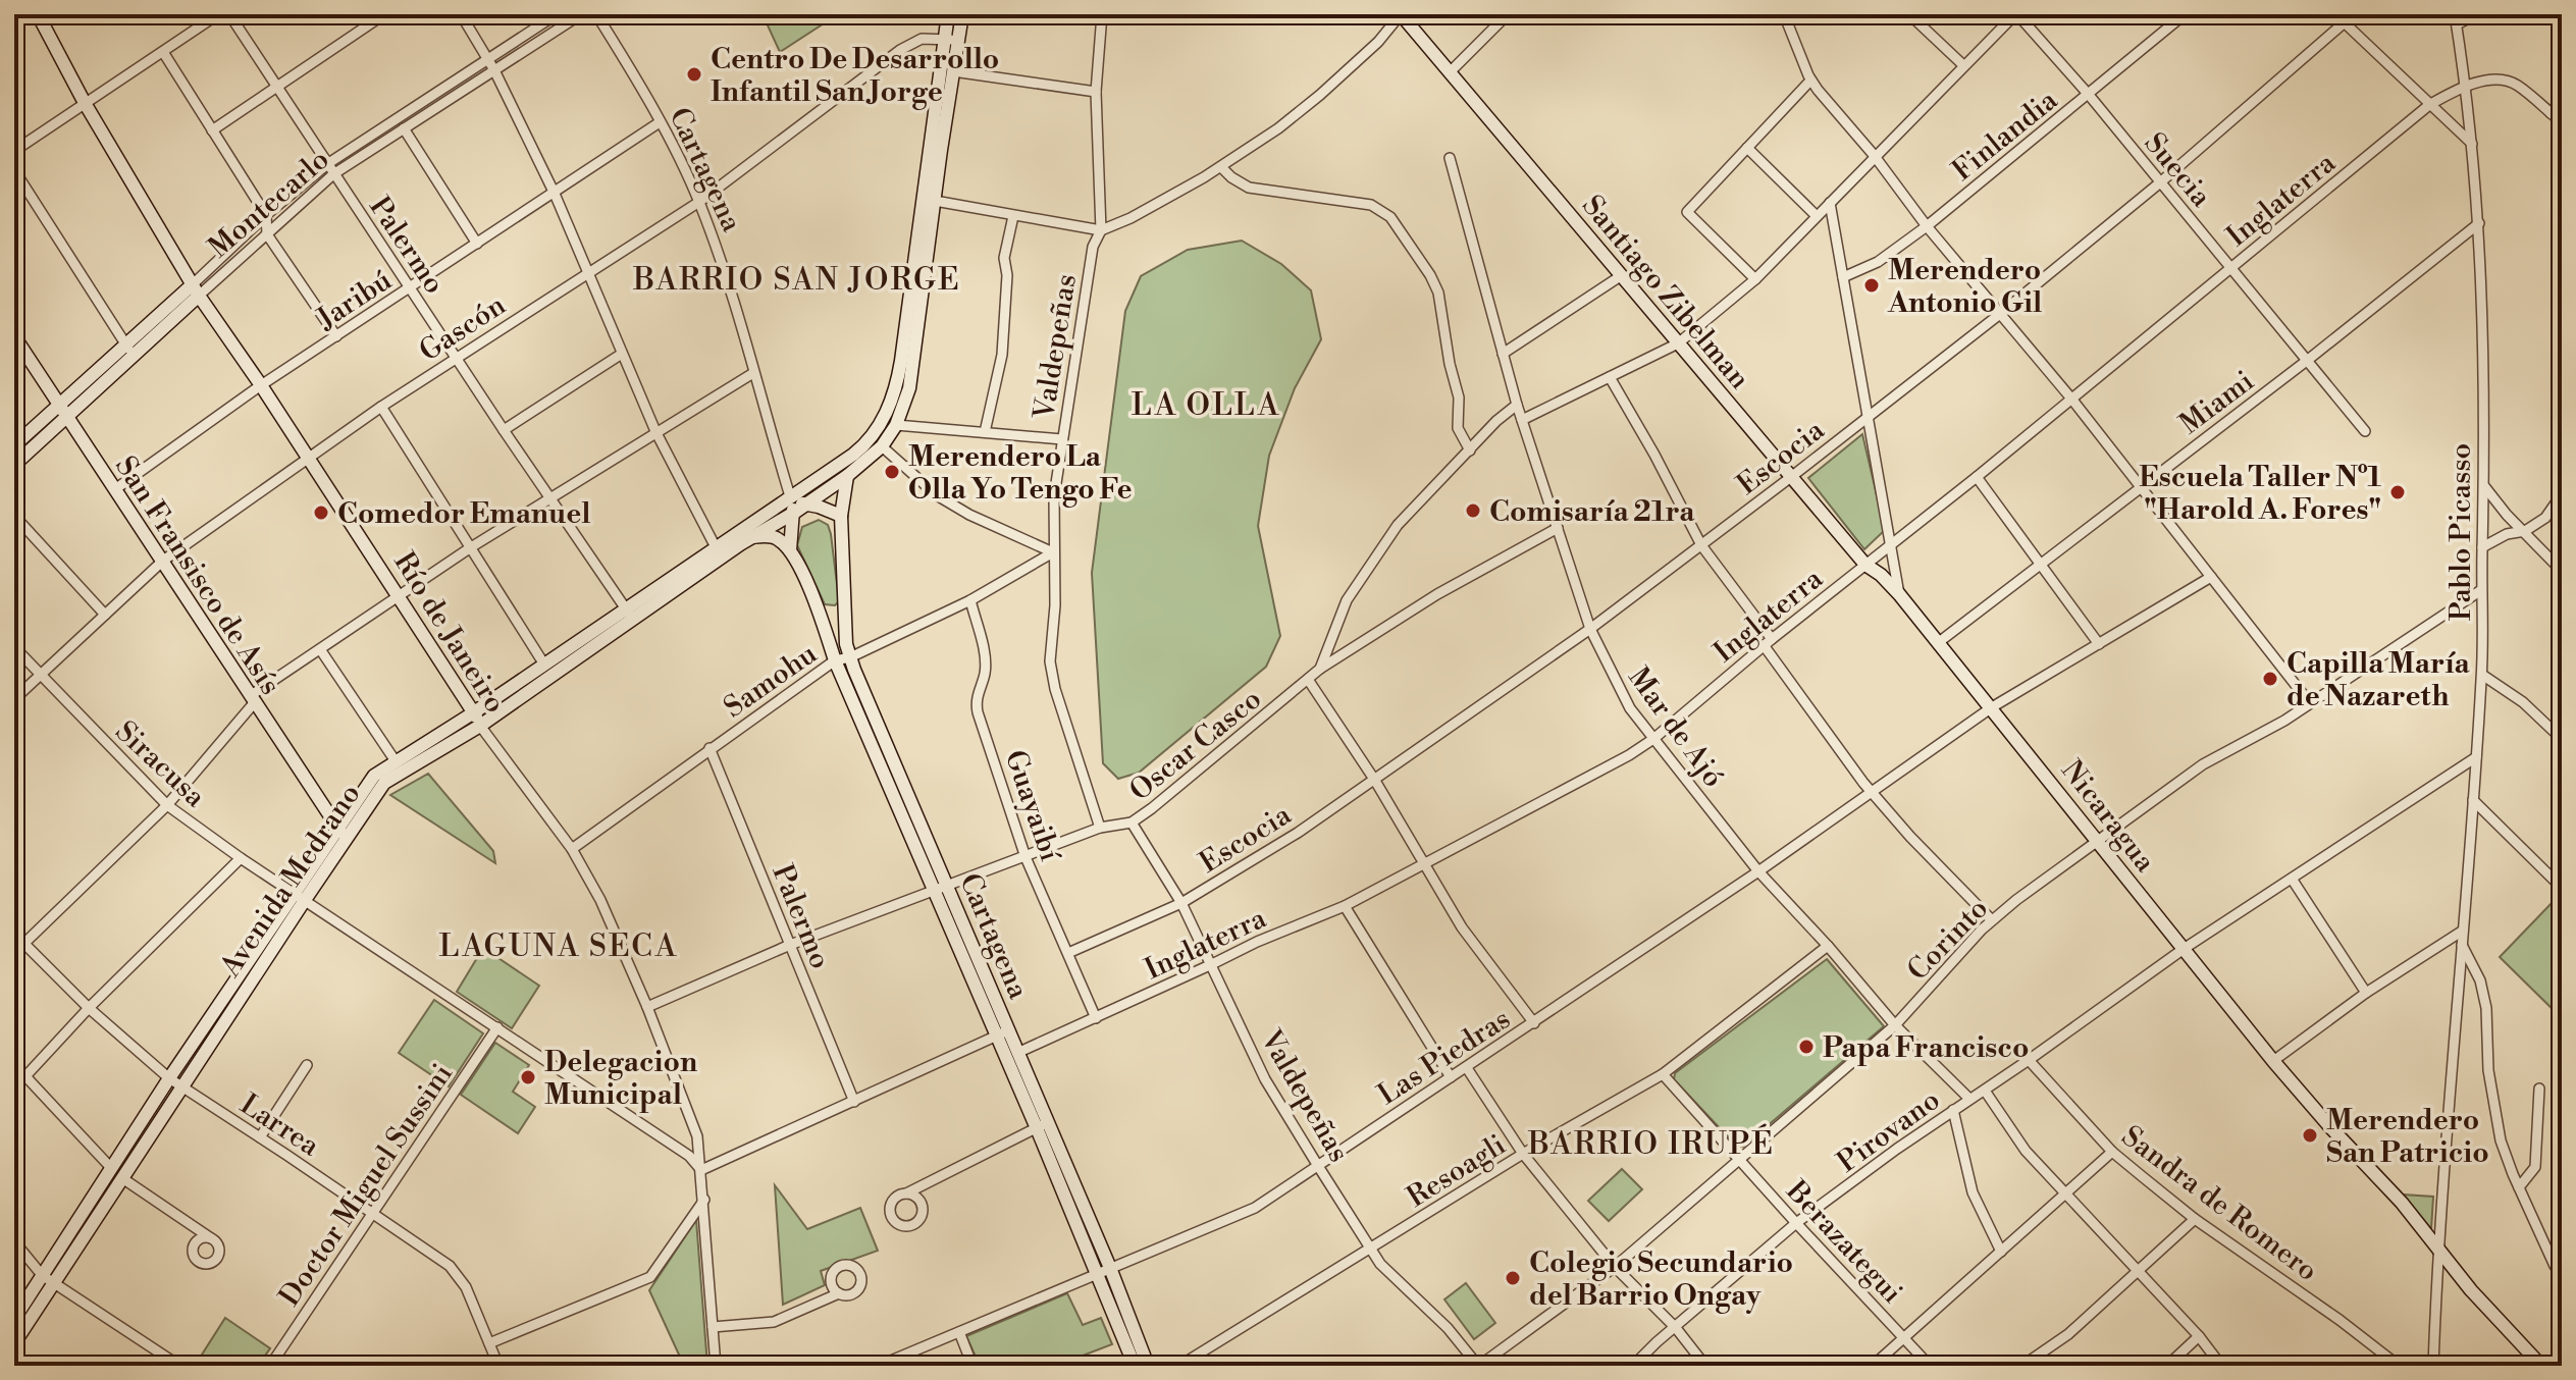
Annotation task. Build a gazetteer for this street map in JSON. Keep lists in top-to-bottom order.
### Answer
{
  "streets": {
    "main road": [
      "Cartagena",
      "Montecarlo",
      "Santiago Zibelman",
      "San Fransisco de Asís",
      "Río de Janeiro",
      "Nicaragua",
      "Avenida Medrano"
    ],
    "street": [
      "Finlandia",
      "Suecia",
      "Inglaterra",
      "Palermo",
      "Jaribú",
      "Gascón",
      "Valdepeñas",
      "Miami",
      "Escocia",
      "Pablo Picasso",
      "Samohu",
      "Mar de Ajó",
      "Oscar Casco",
      "Siracusa",
      "Guayaibí",
      "Corinto",
      "Las Piedras",
      "Larrea",
      "Pirovano",
      "Resoagli",
      "Doctor Miguel Sussini",
      "Sandra de Romero",
      "Berazategui"
    ]
  },
  "crossings": [
    ["Finlandia", "Suecia"],
    ["Cartagena", "Inglaterra"],
    ["Cartagena", "Jaribú"],
    ["Cartagena", "Gascón"],
    ["Cartagena", "Samohu"],
    ["Cartagena", "Oscar Casco"],
    ["Cartagena", "Avenida Medrano"],
    ["Cartagena", "Las Piedras"],
    ["Suecia", "Inglaterra"],
    ["Suecia", "Miami"],
    ["Suecia", "Escocia"],
    ["Inglaterra", "Santiago Zibelman"],
    ["Inglaterra", "Valdepeñas"],
    ["Inglaterra", "Pablo Picasso"],
    ["Inglaterra", "Mar de Ajó"],
    ["Inglaterra", "Guayaibí"],
    ["Montecarlo", "Palermo"],
    ["Montecarlo", "San Fransisco de Asís"],
    ["Montecarlo", "Río de Janeiro"],
    ["Palermo", "Jaribú"],
    ["Palermo", "Gascón"],
    ["Palermo", "Samohu"],
    ["Palermo", "Oscar Casco"],
    ["Palermo", "Avenida Medrano"],
    ["Santiago Zibelman", "Escocia"],
    ["Santiago Zibelman", "Nicaragua"],
    ["Jaribú", "San Fransisco de Asís"],
    ["Jaribú", "Río de Janeiro"],
    ["Gascón", "San Fransisco de Asís"],
    ["Gascón", "Río de Janeiro"],
    ["Gascón", "Siracusa"],
    ["Gascón", "Avenida Medrano"],
    ["Valdepeñas", "Escocia"],
    ["Valdepeñas", "Samohu"],
    ["Valdepeñas", "Oscar Casco"],
    ["Valdepeñas", "Corinto"],
    ["Valdepeñas", "Las Piedras"],
    ["Valdepeñas", "Resoagli"],
    ["Miami", "Pablo Picasso"],
    ["Miami", "Nicaragua"],
    ["Escocia", "Mar de Ajó"],
    ["Escocia", "Guayaibí"],
    ["Pablo Picasso", "Nicaragua"],
    ["Pablo Picasso", "Corinto"],
    ["Pablo Picasso", "Pirovano"],
    ["San Fransisco de Asís", "Avenida Medrano"],
    ["Río de Janeiro", "Samohu"],
    ["Río de Janeiro", "Oscar Casco"],
    ["Río de Janeiro", "Siracusa"],
    ["Río de Janeiro", "Avenida Medrano"],
    ["Samohu", "Guayaibí"],
    ["Mar de Ajó", "Oscar Casco"],
    ["Mar de Ajó", "Corinto"],
    ["Mar de Ajó", "Las Piedras"],
    ["Mar de Ajó", "Pirovano"],
    ["Mar de Ajó", "Resoagli"],
    ["Oscar Casco", "Guayaibí"],
    ["Siracusa", "Avenida Medrano"],
    ["Siracusa", "Doctor Miguel Sussini"],
    ["Nicaragua", "Corinto"],
    ["Nicaragua", "Las Piedras"],
    ["Nicaragua", "Pirovano"],
    ["Avenida Medrano", "Larrea"],
    ["Corinto", "Berazategui"],
    ["Larrea", "Doctor Miguel Sussini"],
    ["Pirovano", "Sandra de Romero"],
    ["Pirovano", "Berazategui"],
    ["Resoagli", "Berazategui"]
  ],
  "districts": [
    "BARRIO SAN JORGE",
    "LA OLLA",
    "LAGUNA SECA",
    "BARRIO IRUPÉ"
  ],
  "places": [
    "Centro De Desarrollo Infantil San Jorge",
    "Merendero Antonio Gil",
    "Merendero La Olla Yo Tengo Fe",
    "Escuela Taller Nº1 \"Harold A. Fores\"",
    "Comisaría 21ra",
    "Comedor Emanuel",
    "Capilla María de Nazareth",
    "Papa Francisco",
    "Delegacion Municipal",
    "Merendero San Patricio",
    "Colegio Secundario del Barrio Ongay"
  ]
}
